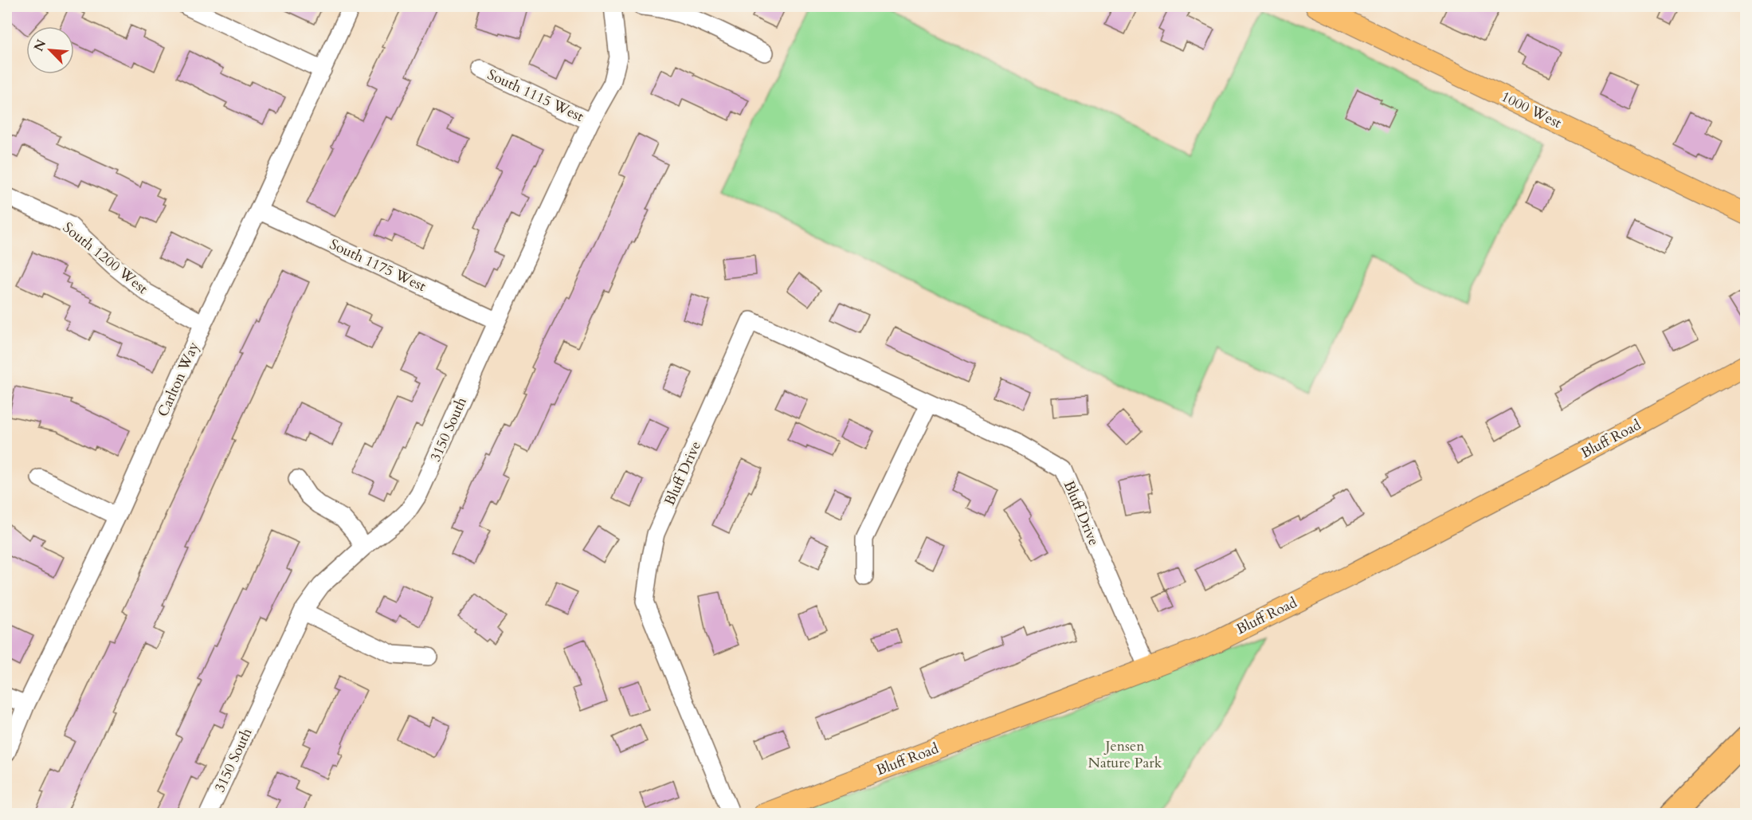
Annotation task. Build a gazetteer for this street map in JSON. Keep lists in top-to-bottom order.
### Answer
{
  "streets": {
    "main road": ["1000 West", "Bluff Road"],
    "street": [
      "South 1115 West",
      "South 1200 West",
      "South 1175 West",
      "Carlton Way",
      "3150 South",
      "Bluff Drive"
    ]
  },
  "crossings": [
    ["South 1115 West", "3150 South"],
    ["South 1200 West", "Carlton Way"],
    ["South 1175 West", "Carlton Way"],
    ["South 1175 West", "3150 South"],
    ["Bluff Road", "Bluff Drive"]
  ],
  "parks": ["Jensen Nature Park"],
  "north": "top left"
}
